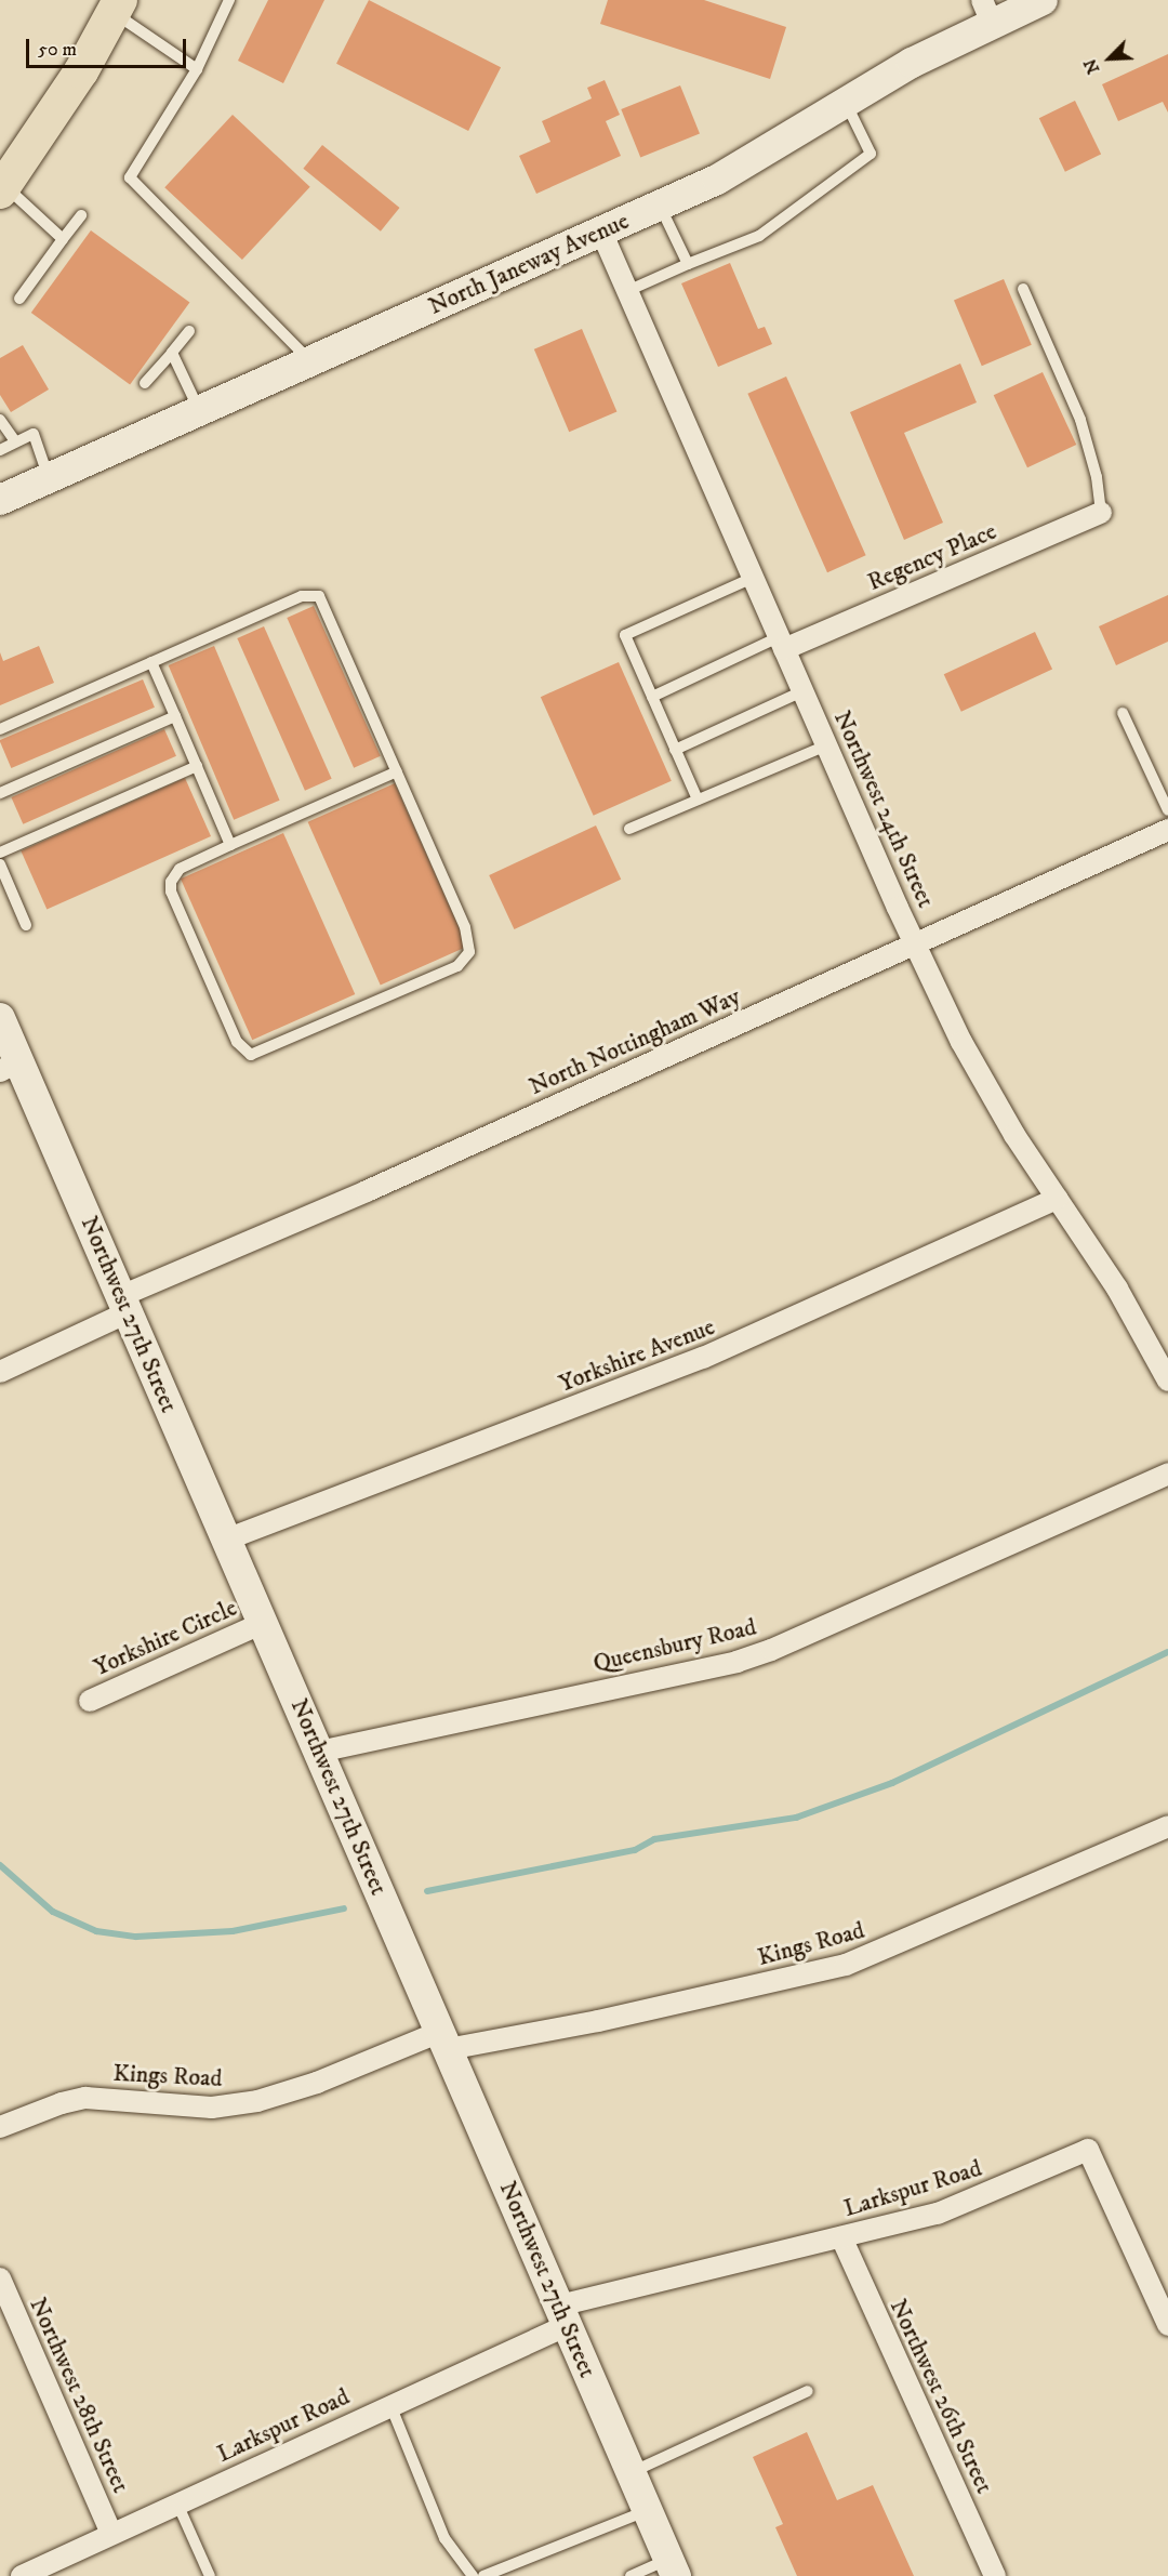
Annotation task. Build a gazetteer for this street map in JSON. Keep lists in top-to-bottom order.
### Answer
{
  "streets": {
    "main road": ["North Janeway Avenue", "Northwest 27th Street"],
    "street": [
      "Regency Place",
      "Northwest 24th Street",
      "North Nottingham Way",
      "Yorkshire Avenue",
      "Yorkshire Circle",
      "Queensbury Road",
      "Kings Road",
      "Larkspur Road",
      "Northwest 28th Street",
      "Northwest 26th Street"
    ]
  },
  "crossings": [
    ["North Janeway Avenue", "Northwest 24th Street"],
    ["Regency Place", "Northwest 24th Street"],
    ["Northwest 24th Street", "North Nottingham Way"],
    ["Northwest 24th Street", "Yorkshire Avenue"],
    ["North Nottingham Way", "Northwest 27th Street"],
    ["Northwest 27th Street", "Yorkshire Avenue"],
    ["Northwest 27th Street", "Yorkshire Circle"],
    ["Northwest 27th Street", "Queensbury Road"],
    ["Northwest 27th Street", "Kings Road"],
    ["Northwest 27th Street", "Larkspur Road"],
    ["Larkspur Road", "Northwest 28th Street"],
    ["Larkspur Road", "Northwest 26th Street"]
  ],
  "scale_bar": "50 m",
  "north": "bottom left"
}
